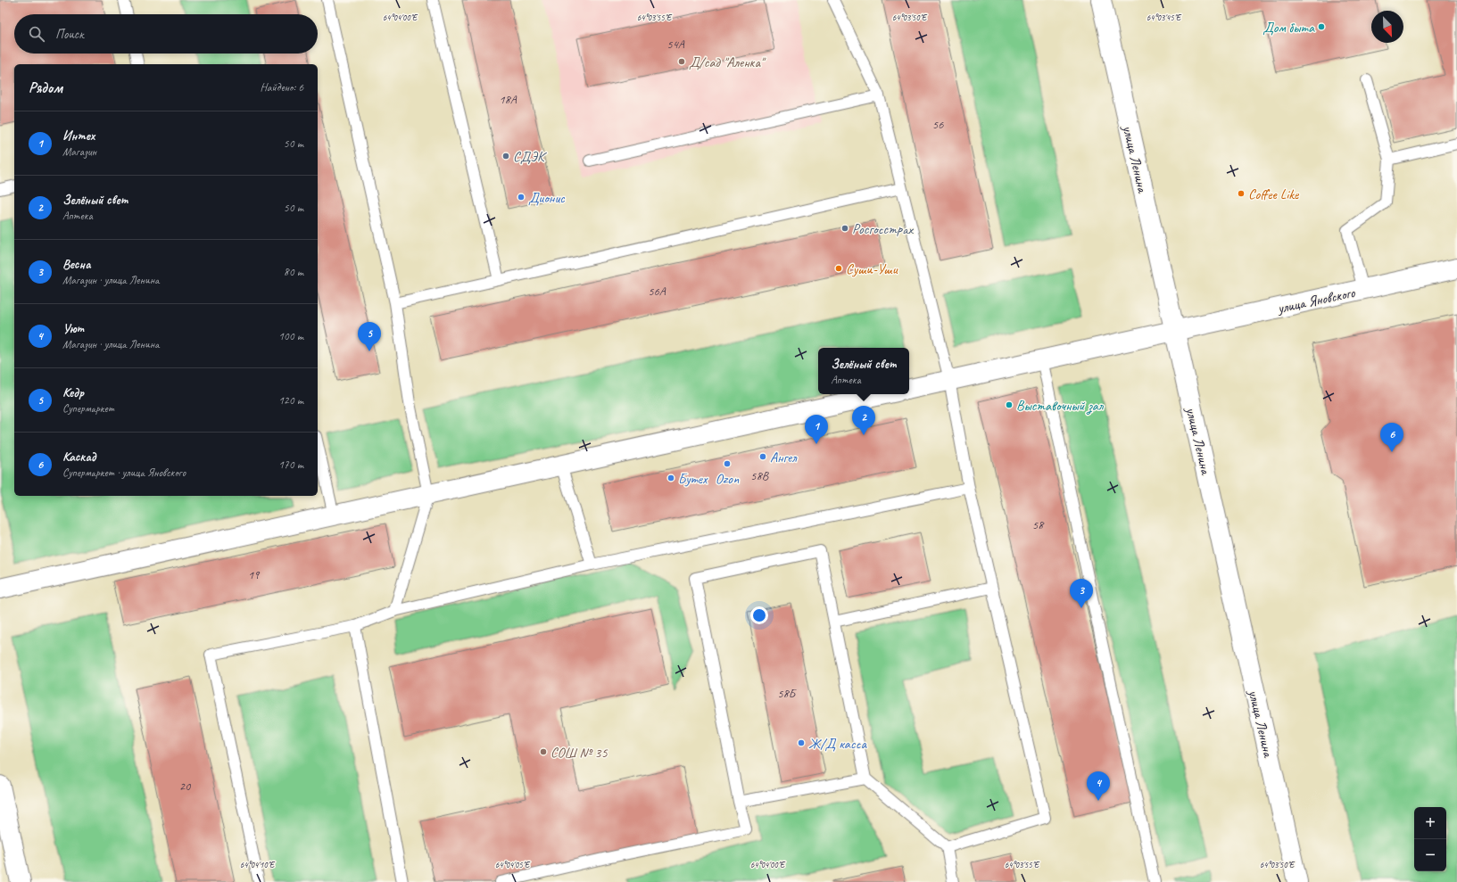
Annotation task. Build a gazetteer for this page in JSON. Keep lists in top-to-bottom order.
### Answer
{
  "streets": {
    "main road": ["улица Ленина", "улица Яновского"]
  },
  "crossings": [
    ["улица Ленина", "улица Яновского"]
  ],
  "places": [
    "Дом быта",
    "Д/сад \"Аленка\"",
    "СДЭК",
    "Coffee Like",
    "Дионис",
    "Росгосстрах",
    "Суши-Уши",
    "Выставочный зал",
    "Ангел",
    "Ozon",
    "Бутех",
    "Ж/Д касса",
    "СОШ № 35"
  ],
  "house_numbers": [
    "54А",
    "18А",
    "56",
    "56А",
    "58В",
    "58",
    "19",
    "58Б",
    "20"
  ],
  "north": "bottom right",
  "page": {
    "search": "Поиск",
    "heading": ["Рядом", "Найдено: 6"],
    "list": [
      {
        "mark": "1",
        "name": "Интех",
        "note": "Магазин",
        "value": "50 m"
      },
      {
        "mark": "2",
        "name": "Зелёный свет",
        "note": "Аптека",
        "value": "50 m"
      },
      {
        "mark": "3",
        "name": "Весна",
        "note": "Магазин · улица Ленина",
        "value": "80 m"
      },
      {
        "mark": "4",
        "name": "Уют",
        "note": "Магазин · улица Ленина",
        "value": "100 m"
      },
      {
        "mark": "5",
        "name": "Кедр",
        "note": "Супермаркет",
        "value": "120 m"
      },
      {
        "mark": "6",
        "name": "Каскад",
        "note": "Супермаркет · улица Яновского",
        "value": "170 m"
      }
    ],
    "pins": [
      "5",
      "2",
      "1",
      "6",
      "3",
      "4"
    ],
    "popup": ["Зелёный свет", "Аптека"],
    "map_buttons": ["+", "−"]
  },
  "coordinates": [
    "64°04'00\"E",
    "64°03'55\"E",
    "64°03'50\"E",
    "64°03'45\"E",
    "64°04'10\"E",
    "64°04'05\"E"
  ]
}
